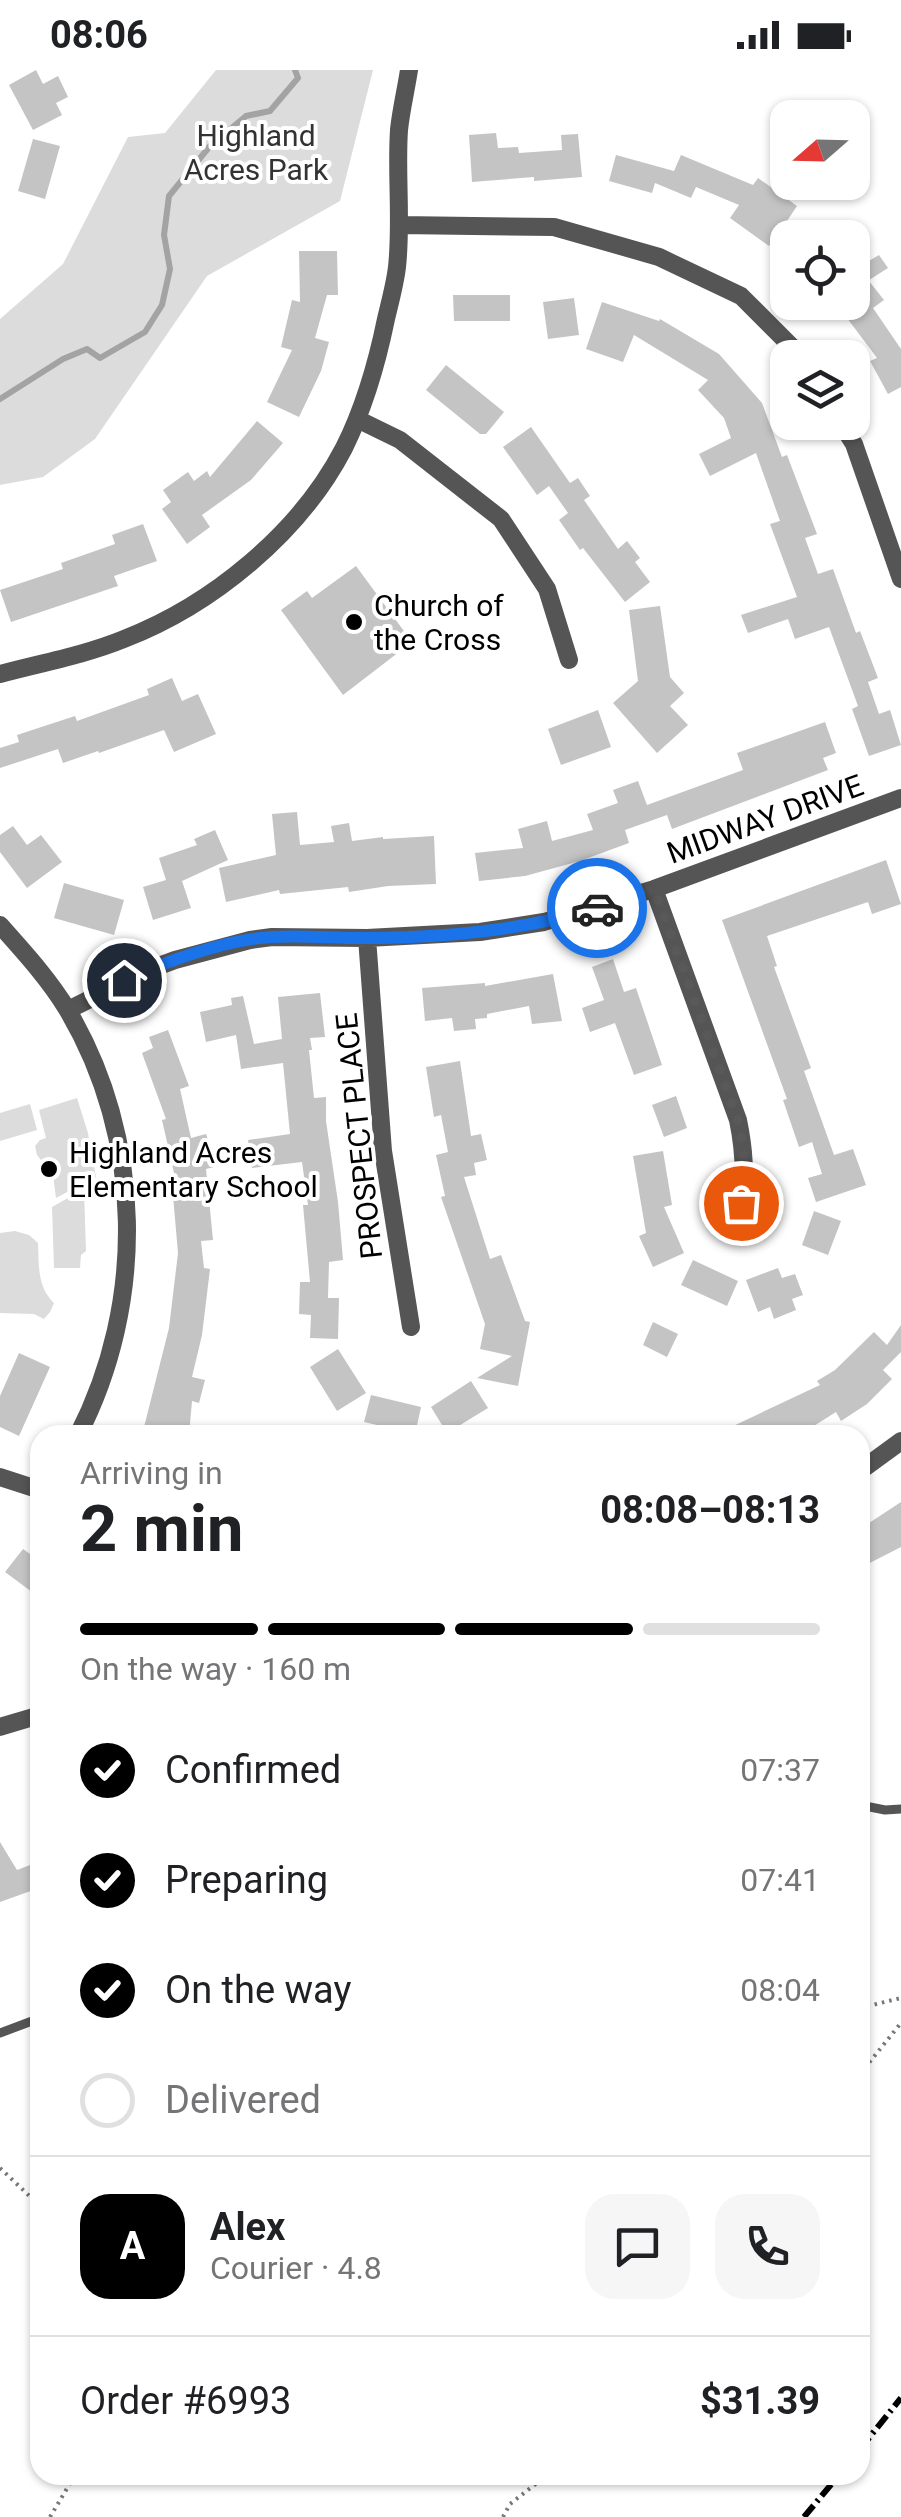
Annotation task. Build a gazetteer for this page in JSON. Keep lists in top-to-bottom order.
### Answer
{
  "streets": {
    "street": ["MIDWAY DRIVE", "PROSPECT PLACE"]
  },
  "crossings": [
    ["MIDWAY DRIVE", "PROSPECT PLACE"]
  ],
  "parks": ["Highland Acres Park"],
  "places": ["Church of the Cross", "Highland Acres Elementary School"],
  "north": "left",
  "page": {
    "status": "08:06",
    "heading": ["2 min", "Arriving in", "08:08–08:13"],
    "panel": [
      "Alex",
      "Courier · 4.8",
      "Order #6993",
      "$31.39"
    ],
    "bar": "On the way · 160 m",
    "list": [
      ["Confirmed", "07:37"],
      ["Preparing", "07:41"],
      ["On the way", "08:04"],
      "Delivered"
    ],
    "round": "A"
  }
}
